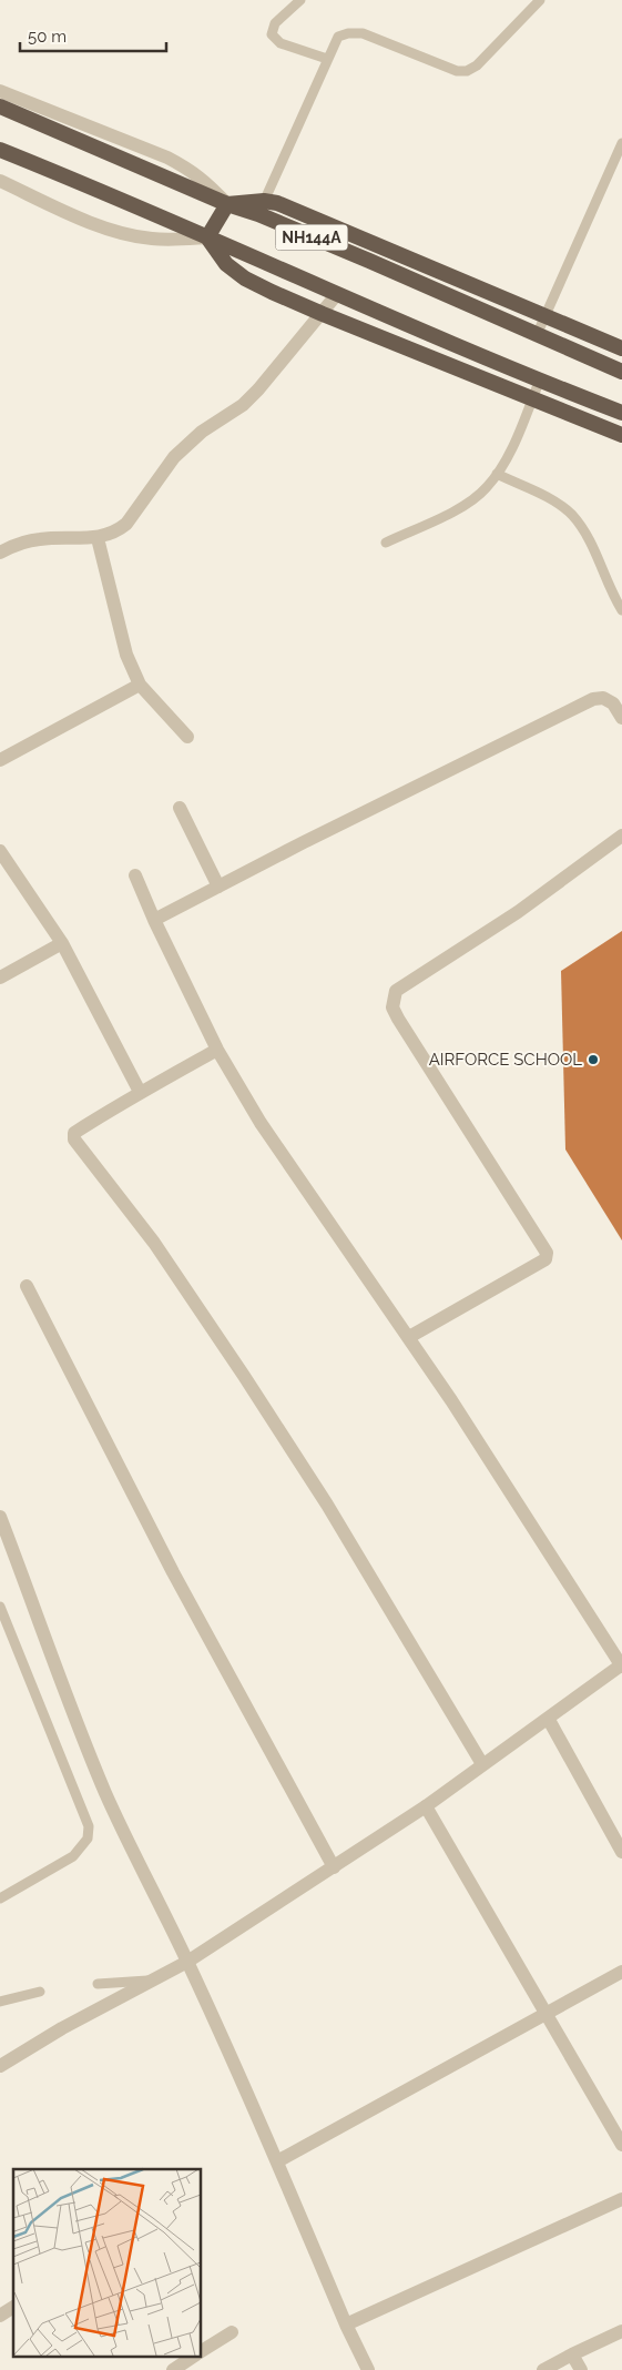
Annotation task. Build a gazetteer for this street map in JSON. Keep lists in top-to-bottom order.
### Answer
{
  "streets": {
    "highway": ["NH144A"]
  },
  "places": ["AIRFORCE SCHOOL"],
  "scale_bar": "50 m"
}
